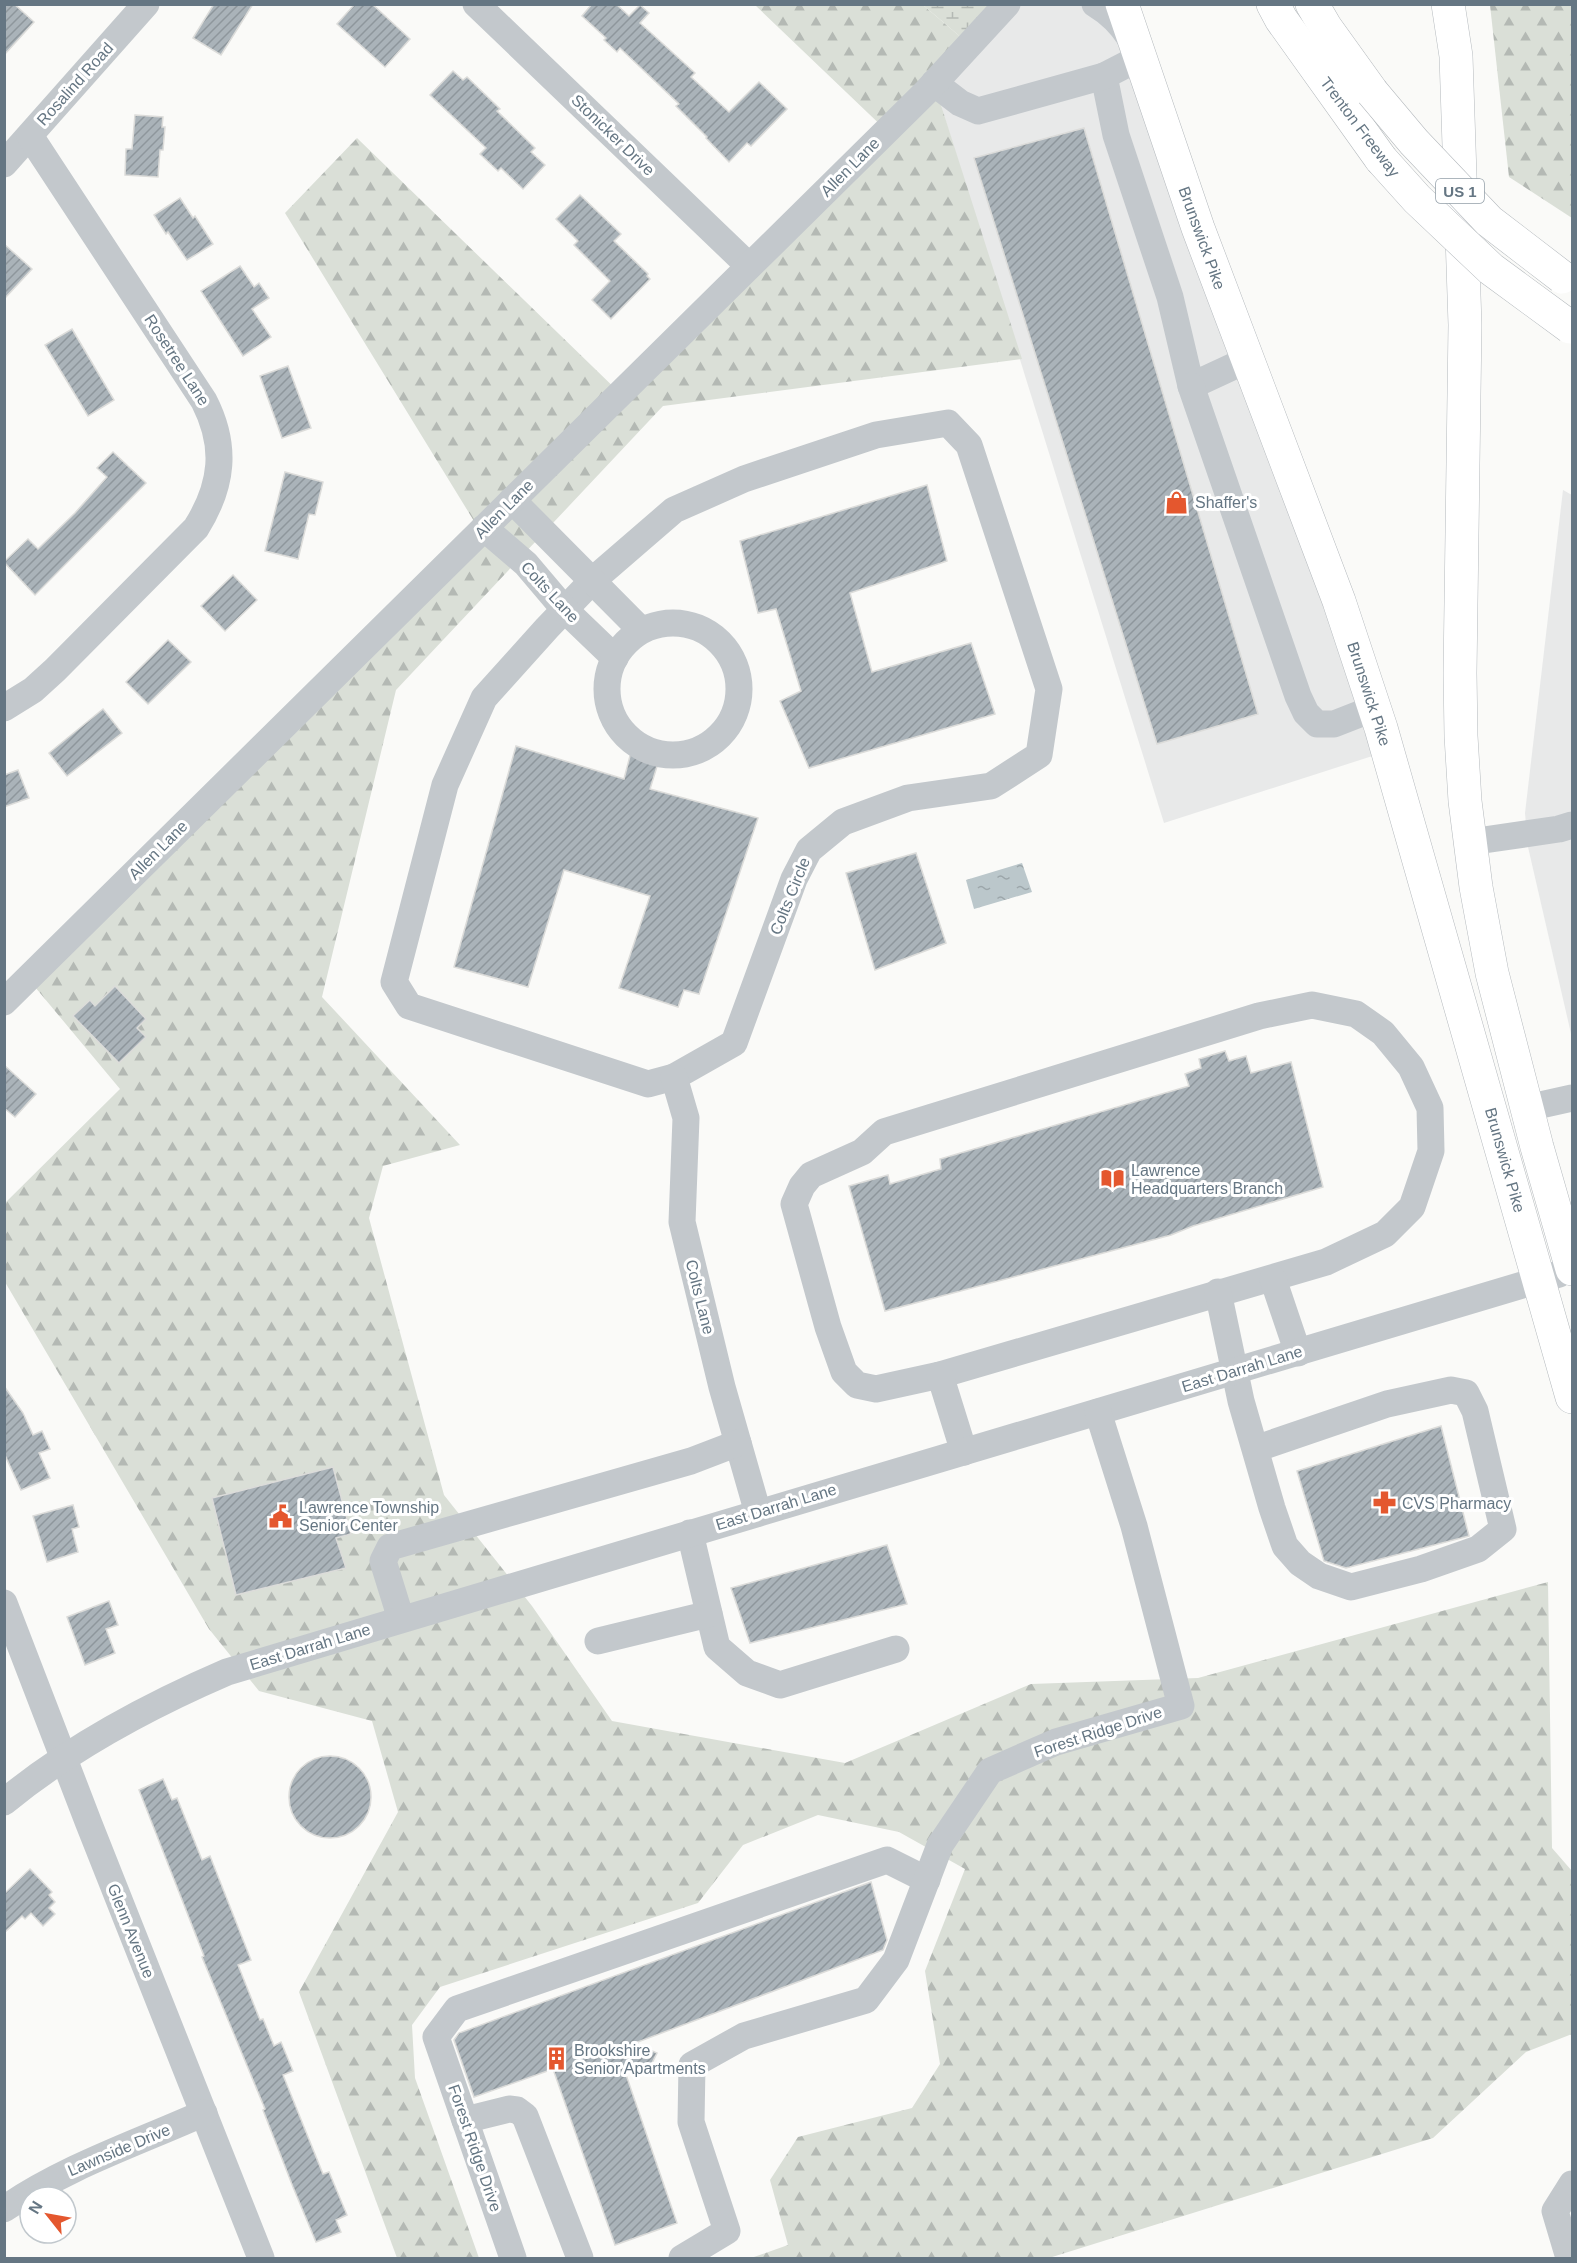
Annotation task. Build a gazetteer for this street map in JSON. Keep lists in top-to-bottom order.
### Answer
{
  "streets": {
    "main road": ["Trenton Freeway", "US 1", "Brunswick Pike"],
    "street": [
      "Rosalind Road",
      "Stonicker Drive",
      "Allen Lane",
      "Rosetree Lane",
      "Colts Lane",
      "Colts Circle",
      "East Darrah Lane",
      "Forest Ridge Drive",
      "Glenn Avenue",
      "Lawnside Drive"
    ]
  },
  "crossings": [
    ["Rosalind Road", "Rosetree Lane"],
    ["Stonicker Drive", "Allen Lane"],
    ["Allen Lane", "Colts Lane"],
    ["Brunswick Pike", "East Darrah Lane"],
    ["Colts Lane", "Colts Circle"],
    ["Colts Lane", "East Darrah Lane"],
    ["East Darrah Lane", "Forest Ridge Drive"],
    ["East Darrah Lane", "Glenn Avenue"],
    ["Glenn Avenue", "Lawnside Drive"]
  ],
  "places": {
    "shop": ["Shaffer's"],
    "library": ["Lawrence Headquarters Branch"],
    "pharmacy": ["CVS Pharmacy"],
    "public building": ["Lawrence Township Senior Center"],
    "building": ["Brookshire Senior Apartments"]
  },
  "north": "top left"
}
